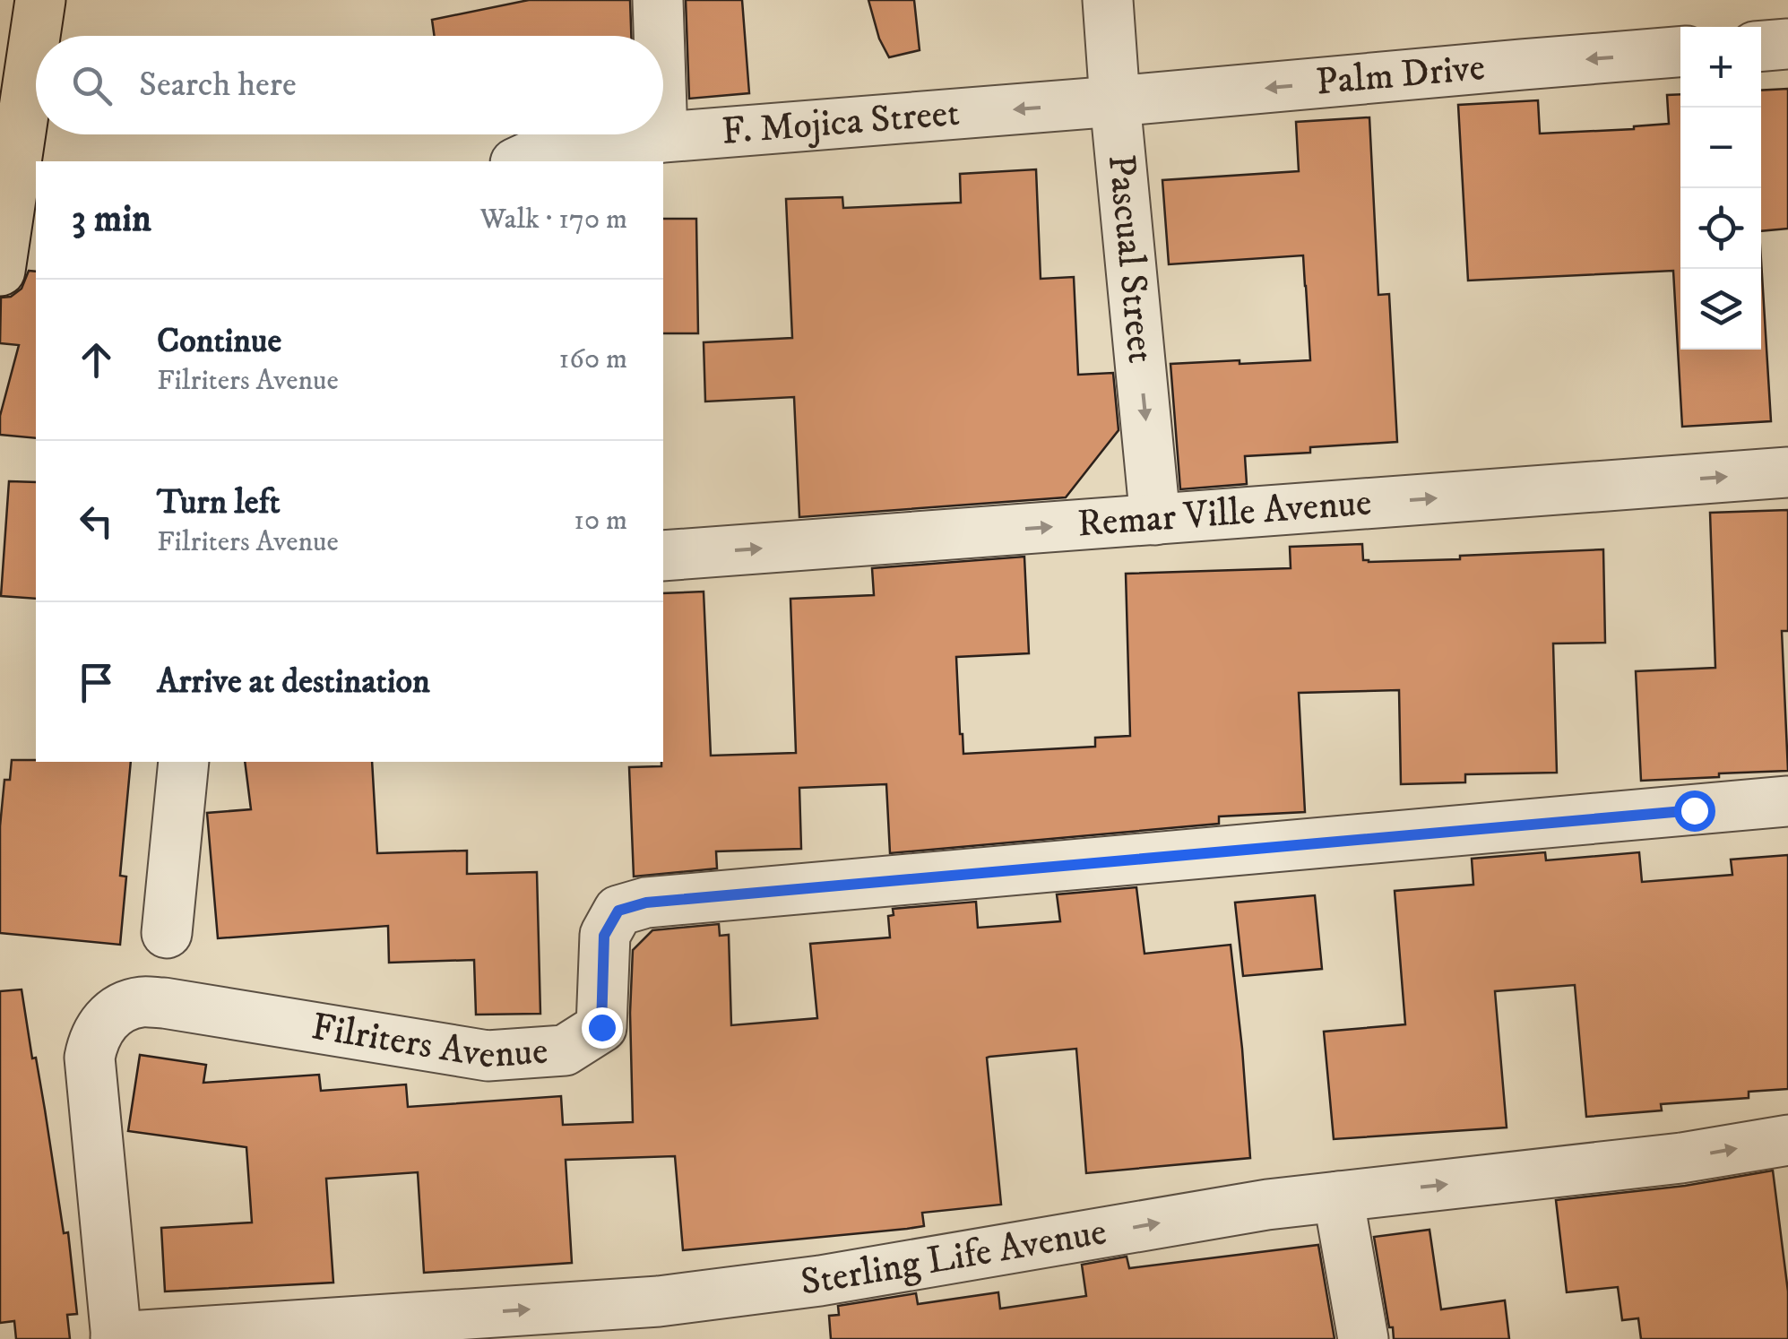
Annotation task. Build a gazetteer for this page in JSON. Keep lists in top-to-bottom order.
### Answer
{
  "streets": {
    "street": [
      "Palm Drive",
      "F. Mojica Street",
      "Pascual Street",
      "Remar Ville Avenue",
      "Filriters Avenue",
      "Sterling Life Avenue"
    ]
  },
  "crossings": [
    ["Palm Drive", "F. Mojica Street"],
    ["Palm Drive", "Pascual Street"],
    ["F. Mojica Street", "Pascual Street"],
    ["Pascual Street", "Remar Ville Avenue"],
    ["Filriters Avenue", "Sterling Life Avenue"]
  ],
  "one_way": [
    "Palm Drive",
    "F. Mojica Street",
    "Pascual Street",
    "Remar Ville Avenue",
    "Sterling Life Avenue"
  ],
  "page": {
    "map_buttons": ["+", "−"],
    "search": "Search here",
    "heading": ["3 min", "Walk · 170 m"],
    "list": [
      ["Continue", "Filriters Avenue", "160 m"],
      ["Turn left", "Filriters Avenue", "10 m"],
      "Arrive at destination"
    ]
  }
}
